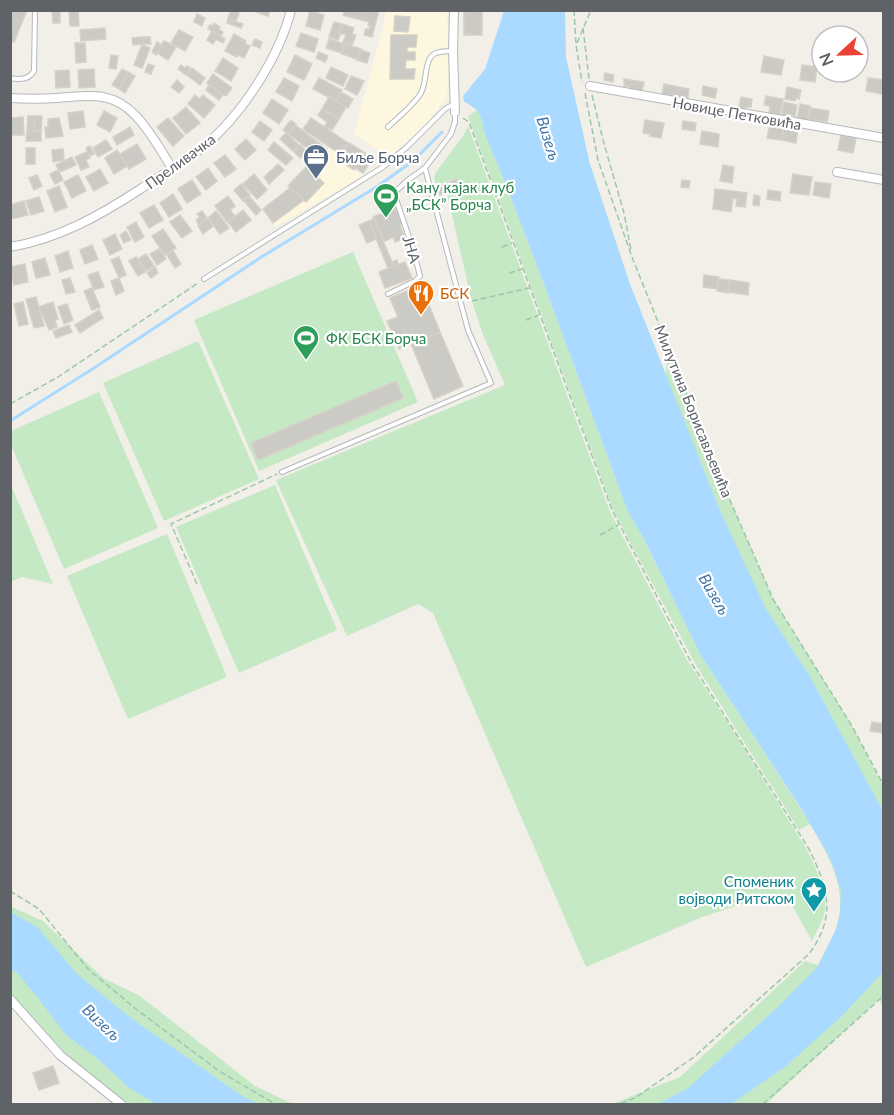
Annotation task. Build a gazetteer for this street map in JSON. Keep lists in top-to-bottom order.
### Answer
{
  "streets": {
    "street": ["Новице Петковића", "Преливачка", "ЈНА"],
    "path": ["Милутина Борисављевића"]
  },
  "water": ["Визељ"],
  "places": {
    "office": ["Биље Борча"],
    "sports": ["Кану кајак клуб „БСК” Борча", "ФК БСК Борча"],
    "restaurant": ["БСК"],
    "place": ["Споменик војводи Ритском"]
  },
  "north": "left"
}
